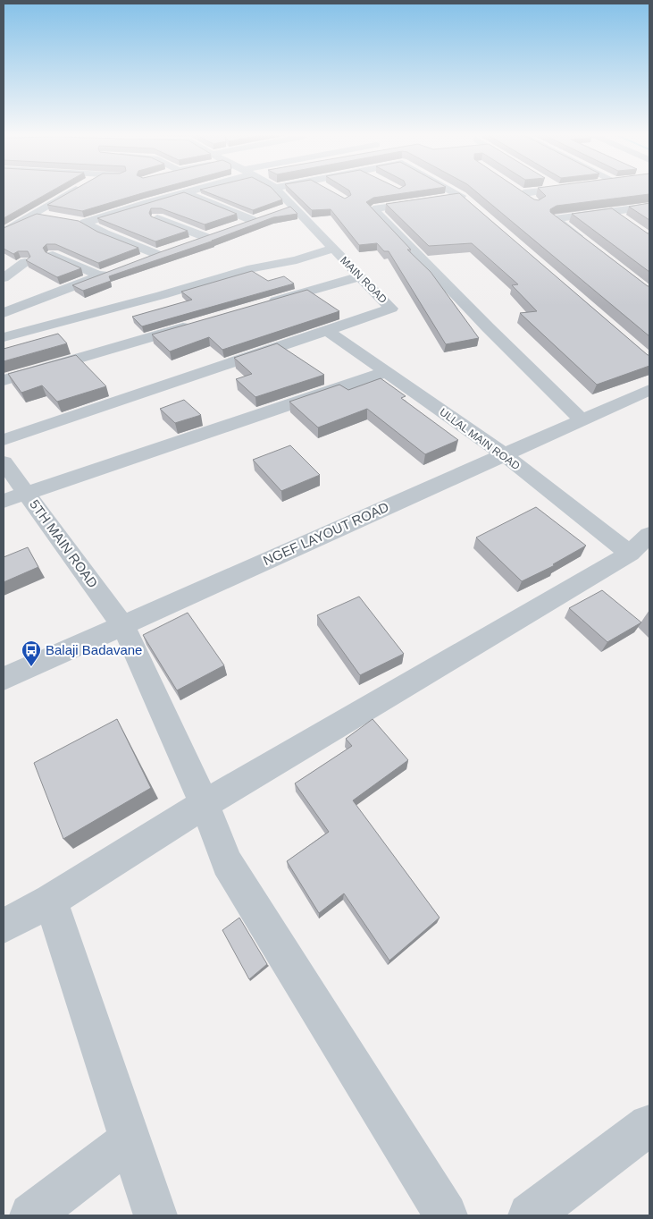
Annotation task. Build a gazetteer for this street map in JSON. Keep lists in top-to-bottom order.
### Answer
{
  "streets": {
    "street": [
      "MAIN ROAD",
      "ULLAL MAIN ROAD",
      "NGEF LAYOUT ROAD",
      "5TH MAIN ROAD"
    ]
  },
  "crossings": [
    ["MAIN ROAD", "ULLAL MAIN ROAD"],
    ["ULLAL MAIN ROAD", "NGEF LAYOUT ROAD"],
    ["NGEF LAYOUT ROAD", "5TH MAIN ROAD"]
  ],
  "places": {
    "bus stop": ["Balaji Badavane"]
  }
}
